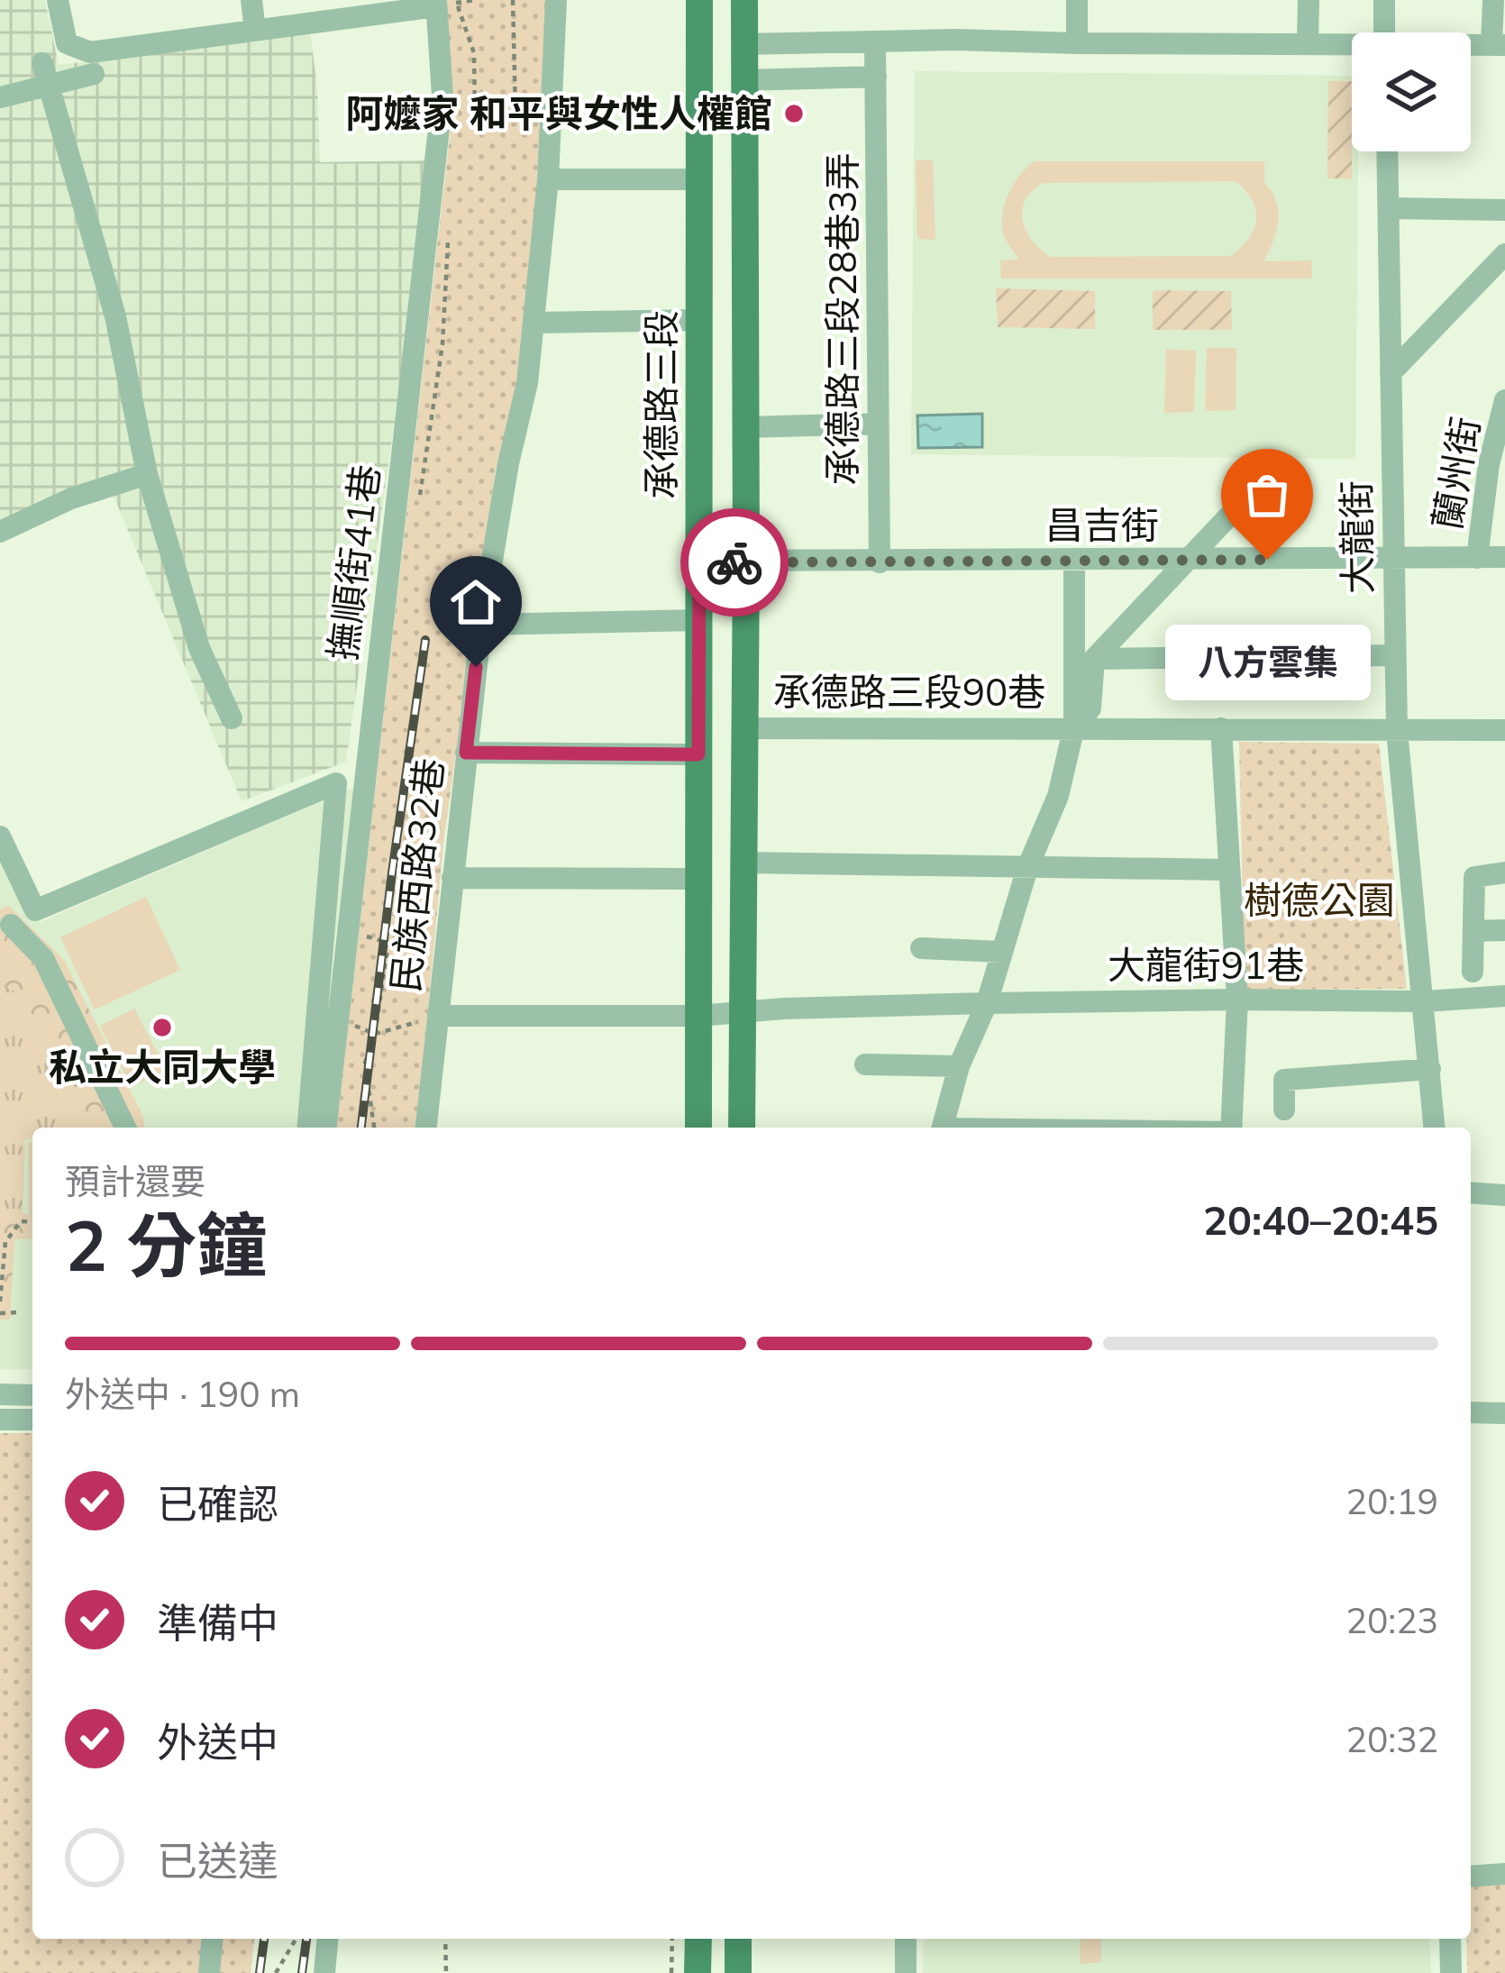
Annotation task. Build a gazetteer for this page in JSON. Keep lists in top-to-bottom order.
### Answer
{
  "streets": {
    "main road": ["承德路三段"],
    "street": [
      "承德路三段28巷3弄",
      "蘭州街",
      "昌吉街",
      "大龍街",
      "撫順街41巷",
      "承德路三段90巷",
      "民族西路32巷",
      "大龍街91巷"
    ]
  },
  "crossings": [
    ["承德路三段28巷3弄", "昌吉街"],
    ["承德路三段", "昌吉街"],
    ["承德路三段", "大龍街91巷"],
    ["蘭州街", "昌吉街"],
    ["昌吉街", "大龍街"],
    ["大龍街", "承德路三段90巷"],
    ["大龍街", "大龍街91巷"],
    ["民族西路32巷", "大龍街91巷"]
  ],
  "parks": ["樹德公園"],
  "places": ["阿嬤家 和平與女性人權館", "八方雲集", "私立大同大學"],
  "page": {
    "bubble": "八方雲集",
    "heading": ["2 分鐘", "預計還要", "20:40–20:45"],
    "bar": "外送中 · 190 m",
    "list": [
      ["已確認", "20:19"],
      ["準備中", "20:23"],
      ["外送中", "20:32"],
      "已送達"
    ]
  }
}
